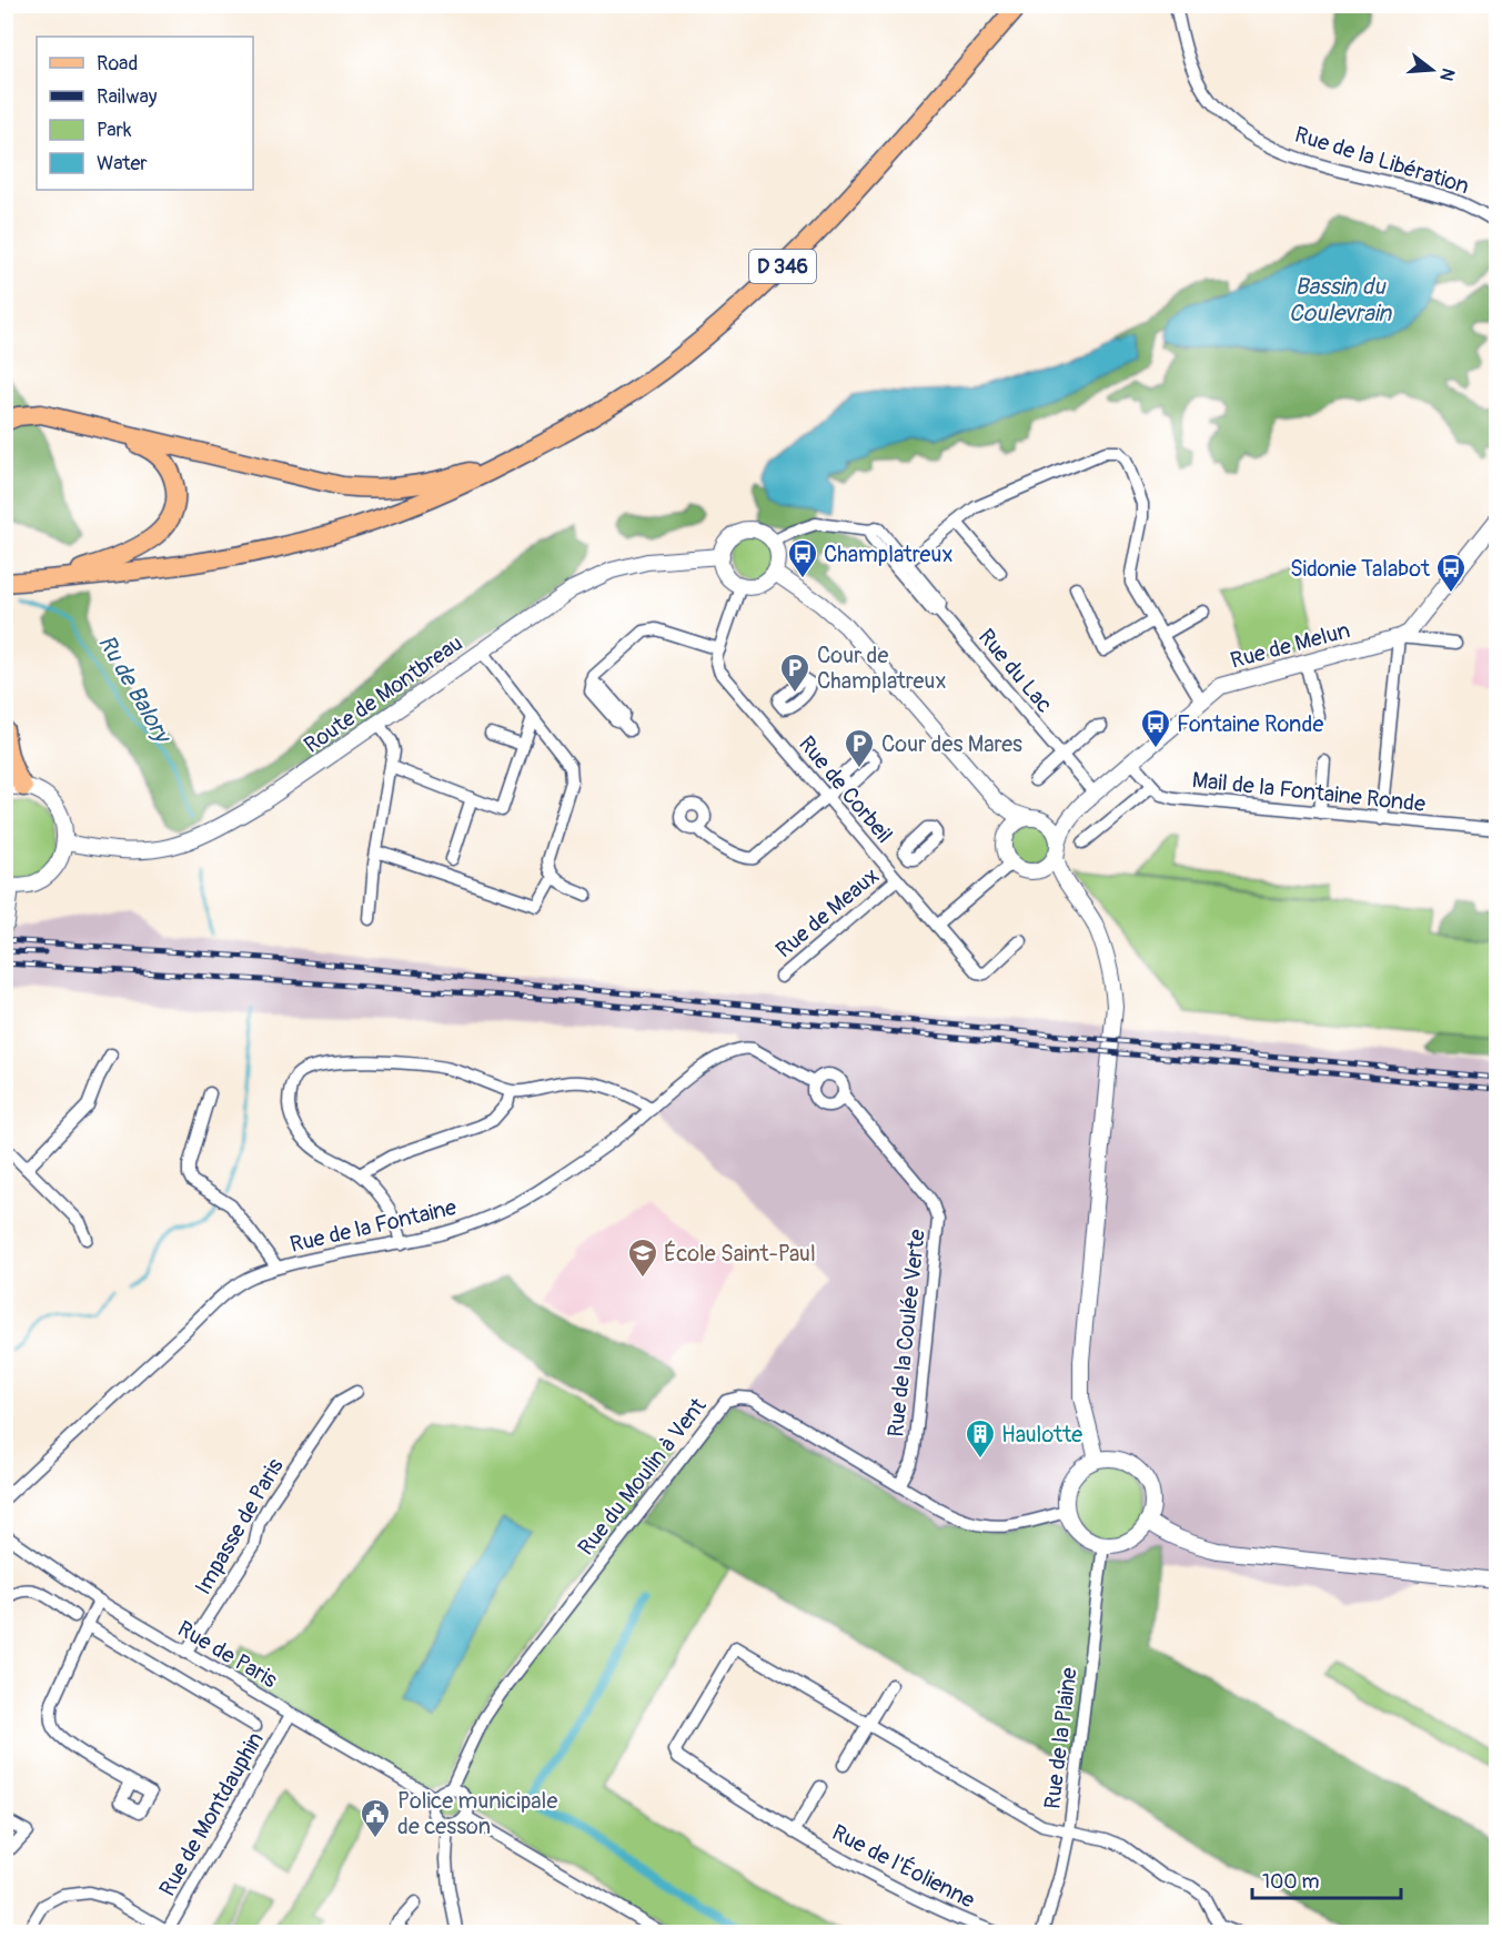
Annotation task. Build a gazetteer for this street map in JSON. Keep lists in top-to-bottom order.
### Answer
{
  "streets": {
    "main road": ["D 346"],
    "street": [
      "Rue de la Libération",
      "Rue de Melun",
      "Rue du Lac",
      "Route de Montbreau",
      "Rue de Corbeil",
      "Mail de la Fontaine Ronde",
      "Rue de Meaux",
      "Rue de la Fontaine",
      "Rue de la Coulée Verte",
      "Rue du Moulin à Vent",
      "Impasse de Paris",
      "Rue de Paris",
      "Rue de la Plaine",
      "Rue de Montdauphin",
      "Rue de l'Éolienne"
    ]
  },
  "crossings": [
    ["Rue de Melun", "Rue du Lac"],
    ["Rue de Melun", "Mail de la Fontaine Ronde"],
    ["Rue du Lac", "Route de Montbreau"],
    ["Rue de Corbeil", "Rue de Meaux"],
    ["Rue de la Fontaine", "Rue de la Coulée Verte"],
    ["Rue de la Coulée Verte", "Rue du Moulin à Vent"],
    ["Rue du Moulin à Vent", "Rue de Paris"],
    ["Rue du Moulin à Vent", "Rue de la Plaine"],
    ["Impasse de Paris", "Rue de Paris"],
    ["Rue de Paris", "Rue de Montdauphin"],
    ["Rue de la Plaine", "Rue de l'Éolienne"]
  ],
  "water": ["Bassin du Coulevrain", "Ru de Balory"],
  "places": {
    "bus stop": ["Champlatreux", "Sidonie Talabot", "Fontaine Ronde"],
    "parking": ["Cour de Champlatreux", "Cour des Mares"],
    "school or university": ["École Saint-Paul"],
    "building": ["Haulotte"],
    "public building": ["Police municipale de cesson"]
  },
  "legend": [
    "Road",
    "Railway",
    "Park",
    "Water"
  ],
  "scale_bar": "100 m",
  "north": "right"
}
